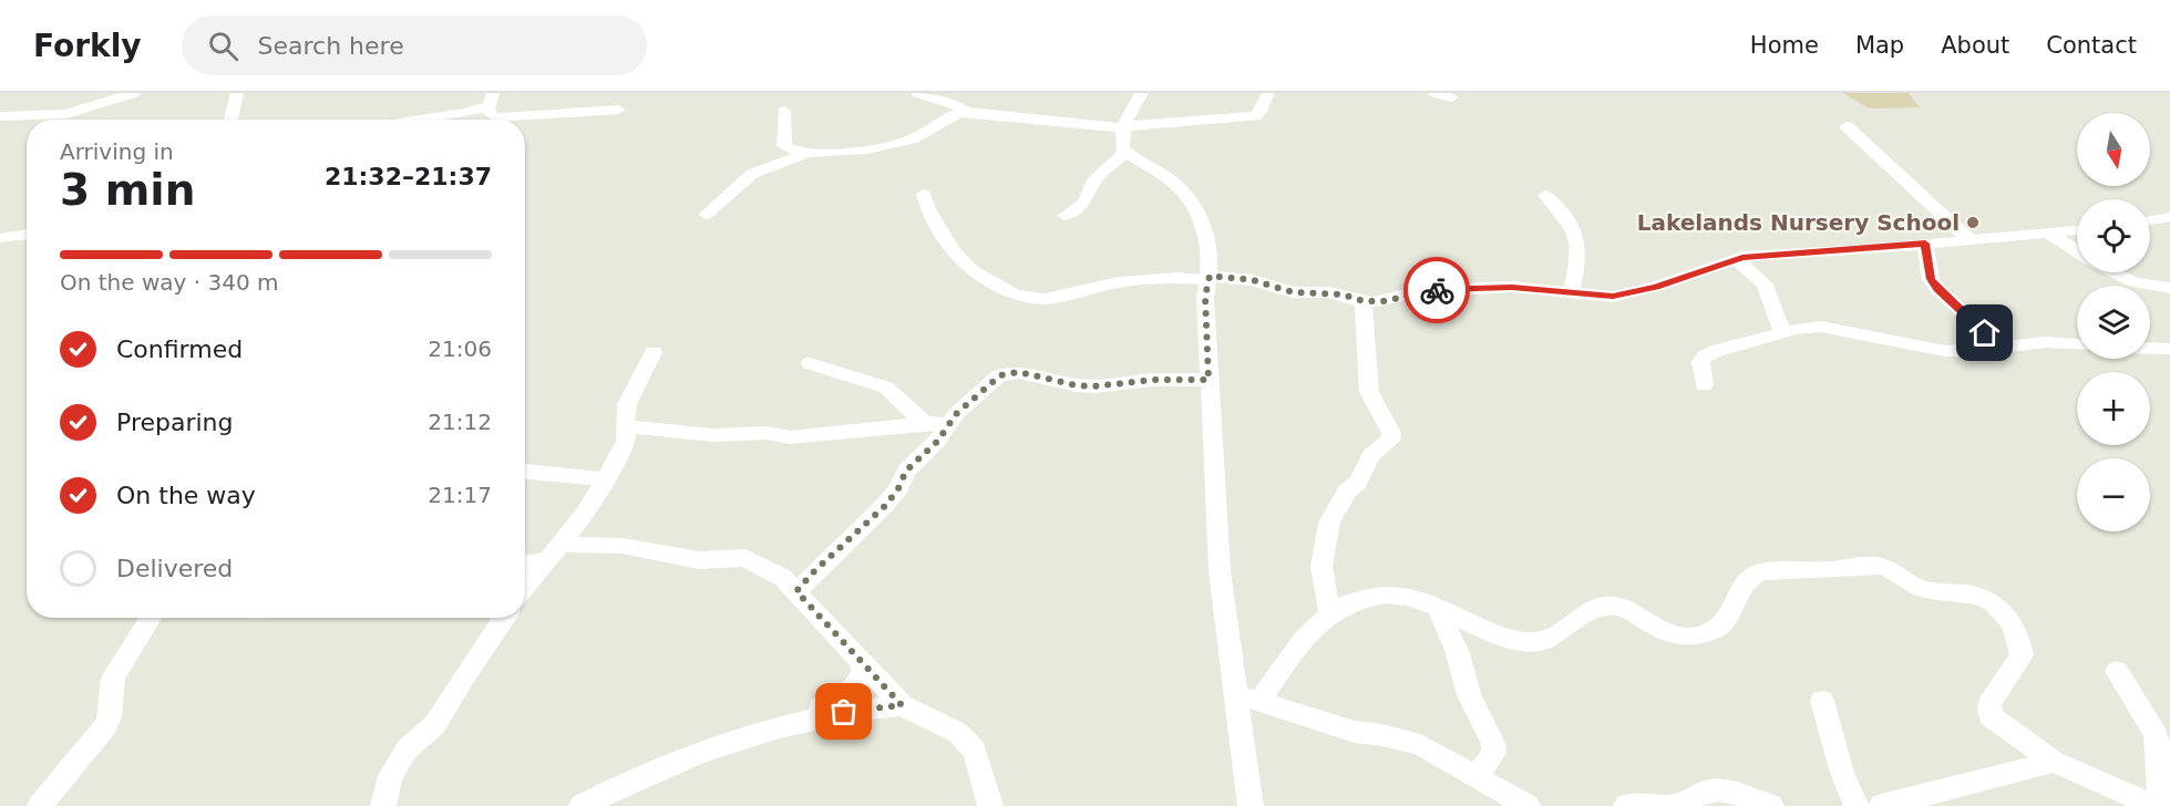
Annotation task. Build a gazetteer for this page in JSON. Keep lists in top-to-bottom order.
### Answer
{
  "places": ["Lakelands Nursery School"],
  "north": "bottom",
  "page": {
    "header": "Forkly",
    "search": "Search here",
    "nav": [
      "Home",
      "Map",
      "About",
      "Contact"
    ],
    "map_buttons": ["+", "−"],
    "heading": ["3 min", "Arriving in", "21:32–21:37"],
    "bar": "On the way · 340 m",
    "list": [
      ["Confirmed", "21:06"],
      ["Preparing", "21:12"],
      ["On the way", "21:17"],
      "Delivered"
    ]
  }
}
